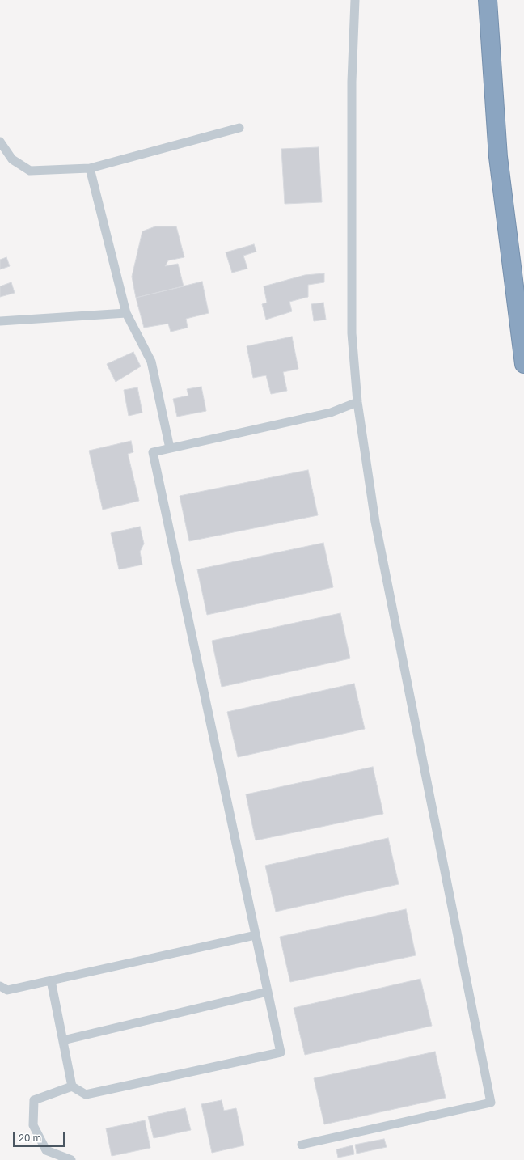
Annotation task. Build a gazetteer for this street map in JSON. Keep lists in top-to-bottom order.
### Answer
{
  "scale_bar": "20 m"
}
